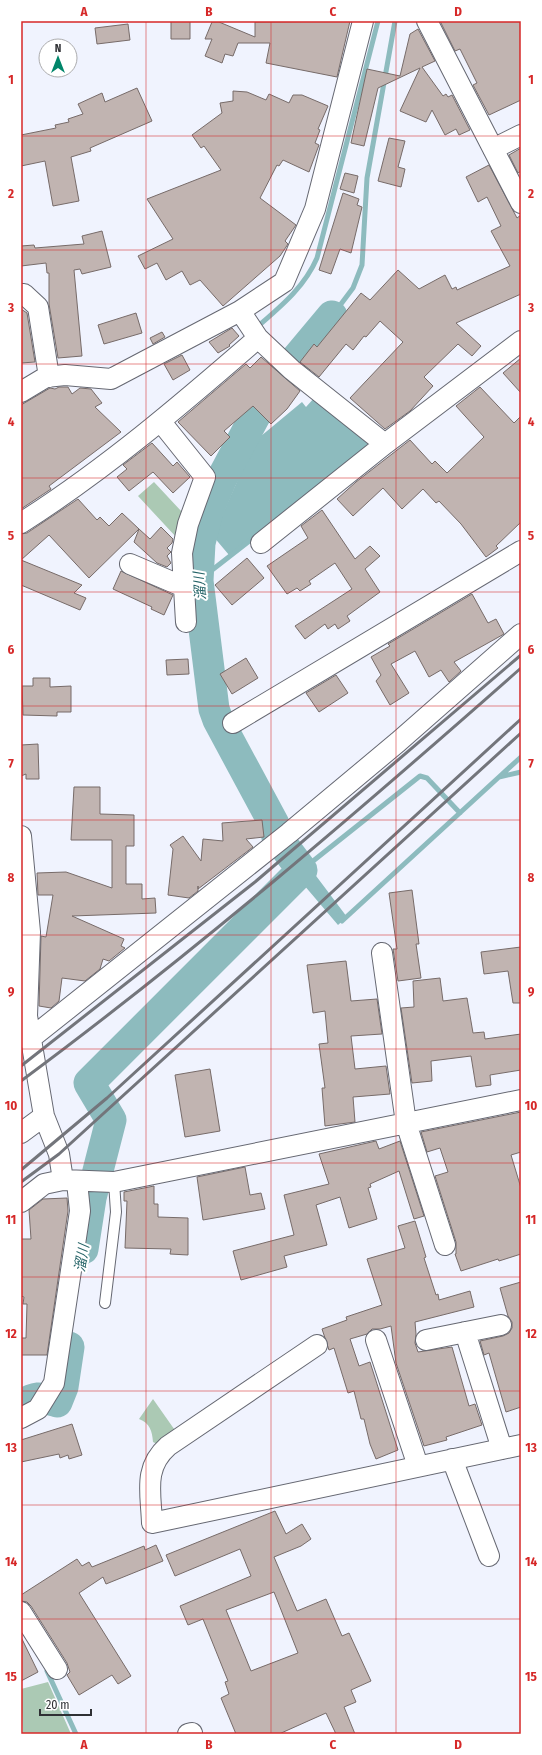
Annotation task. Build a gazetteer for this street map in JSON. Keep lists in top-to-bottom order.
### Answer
{
  "water": ["溜川"],
  "scale_bar": "20 m",
  "north": "top",
  "grid": {
    "columns": [
      "A",
      "B",
      "C",
      "D"
    ],
    "rows": [
      "1",
      "2",
      "3",
      "4",
      "5",
      "6",
      "7",
      "8",
      "9",
      "10",
      "11",
      "12",
      "13",
      "14",
      "15"
    ]
  }
}
